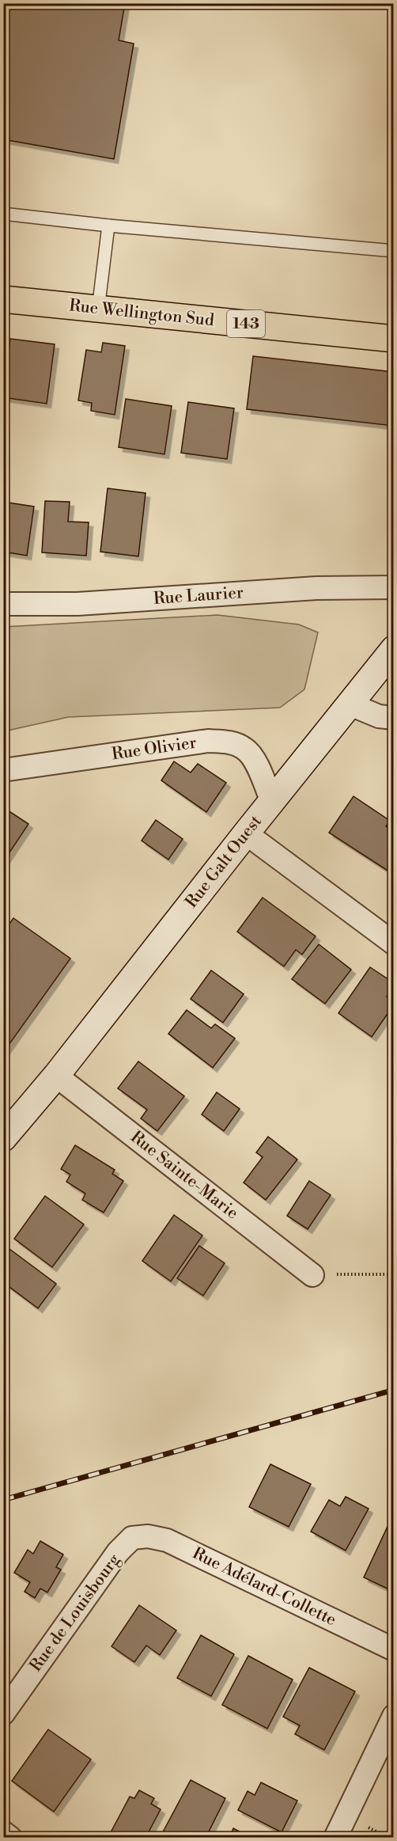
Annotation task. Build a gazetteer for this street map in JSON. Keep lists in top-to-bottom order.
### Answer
{
  "streets": {
    "main road": ["Rue Wellington Sud", "143", "Rue Galt Ouest"],
    "street": [
      "Rue Laurier",
      "Rue Olivier",
      "Rue Sainte-Marie",
      "Rue Adélard-Collette",
      "Rue de Louisbourg"
    ]
  },
  "crossings": [
    ["Rue Olivier", "Rue Galt Ouest"],
    ["Rue Galt Ouest", "Rue Sainte-Marie"],
    ["Rue Adélard-Collette", "Rue de Louisbourg"]
  ]
}
